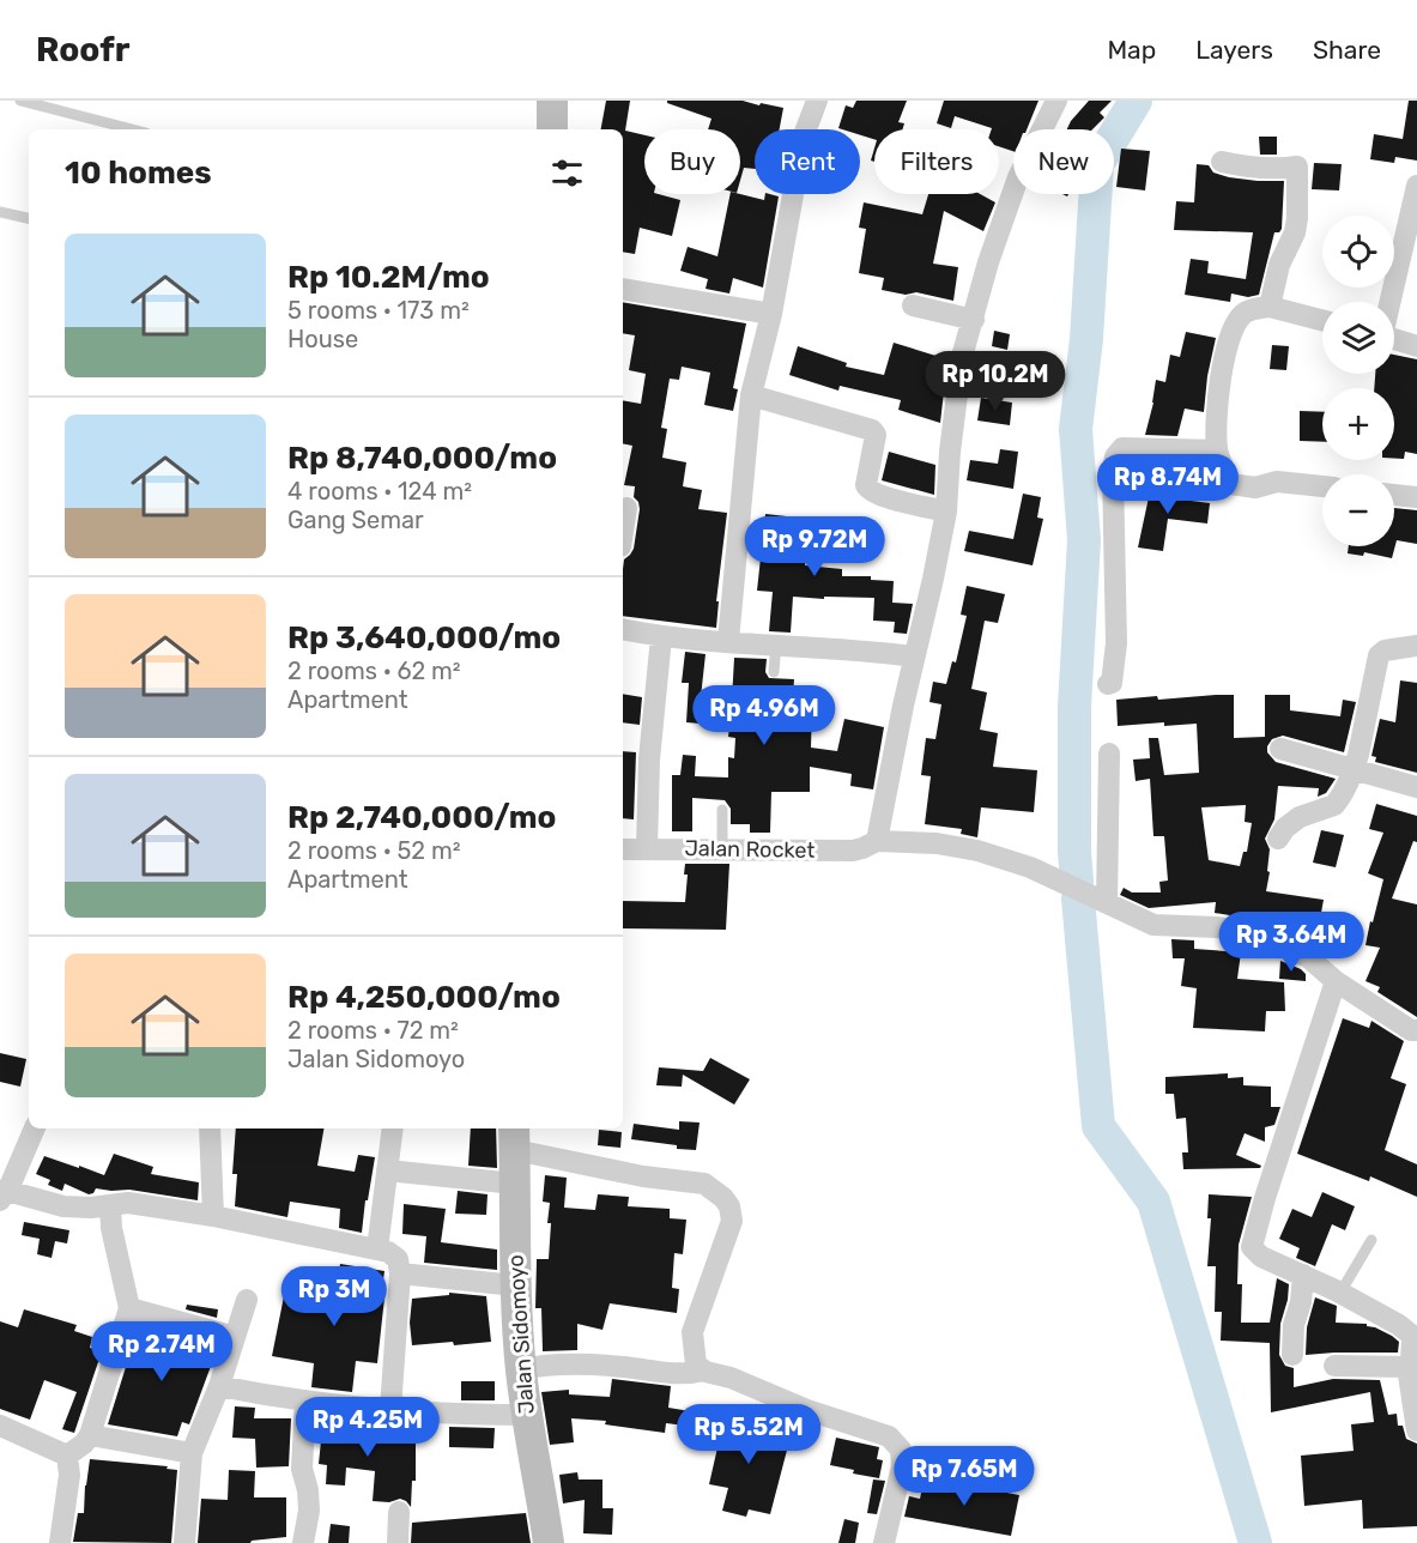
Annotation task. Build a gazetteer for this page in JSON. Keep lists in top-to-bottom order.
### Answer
{
  "streets": {
    "main road": ["Jalan Sidomoyo"],
    "street": ["Jalan Rocket"]
  },
  "page": {
    "header": "Roofr",
    "nav": ["Map", "Layers", "Share"],
    "chip": [
      "Buy",
      "Rent",
      "Filters",
      "New"
    ],
    "heading": "10 homes",
    "map_buttons": ["+", "−"],
    "list": [
      {
        "name": "Rp 10.2M/mo",
        "note": "5 rooms · 173 m² · House"
      },
      {
        "name": "Rp 8,740,000/mo",
        "note": "4 rooms · 124 m² · Gang Semar"
      },
      {
        "name": "Rp 3,640,000/mo",
        "note": "2 rooms · 62 m² · Apartment"
      },
      {
        "name": "Rp 2,740,000/mo",
        "note": "2 rooms · 52 m² · Apartment"
      },
      {
        "name": "Rp 4,250,000/mo",
        "note": "2 rooms · 72 m² · Jalan Sidomoyo"
      }
    ],
    "price": [
      "Rp 10.2M",
      "Rp 8.74M",
      "Rp 9.72M",
      "Rp 4.96M",
      "Rp 3.64M",
      "Rp 3M",
      "Rp 2.74M",
      "Rp 4.25M",
      "Rp 5.52M",
      "Rp 7.65M"
    ]
  }
}
